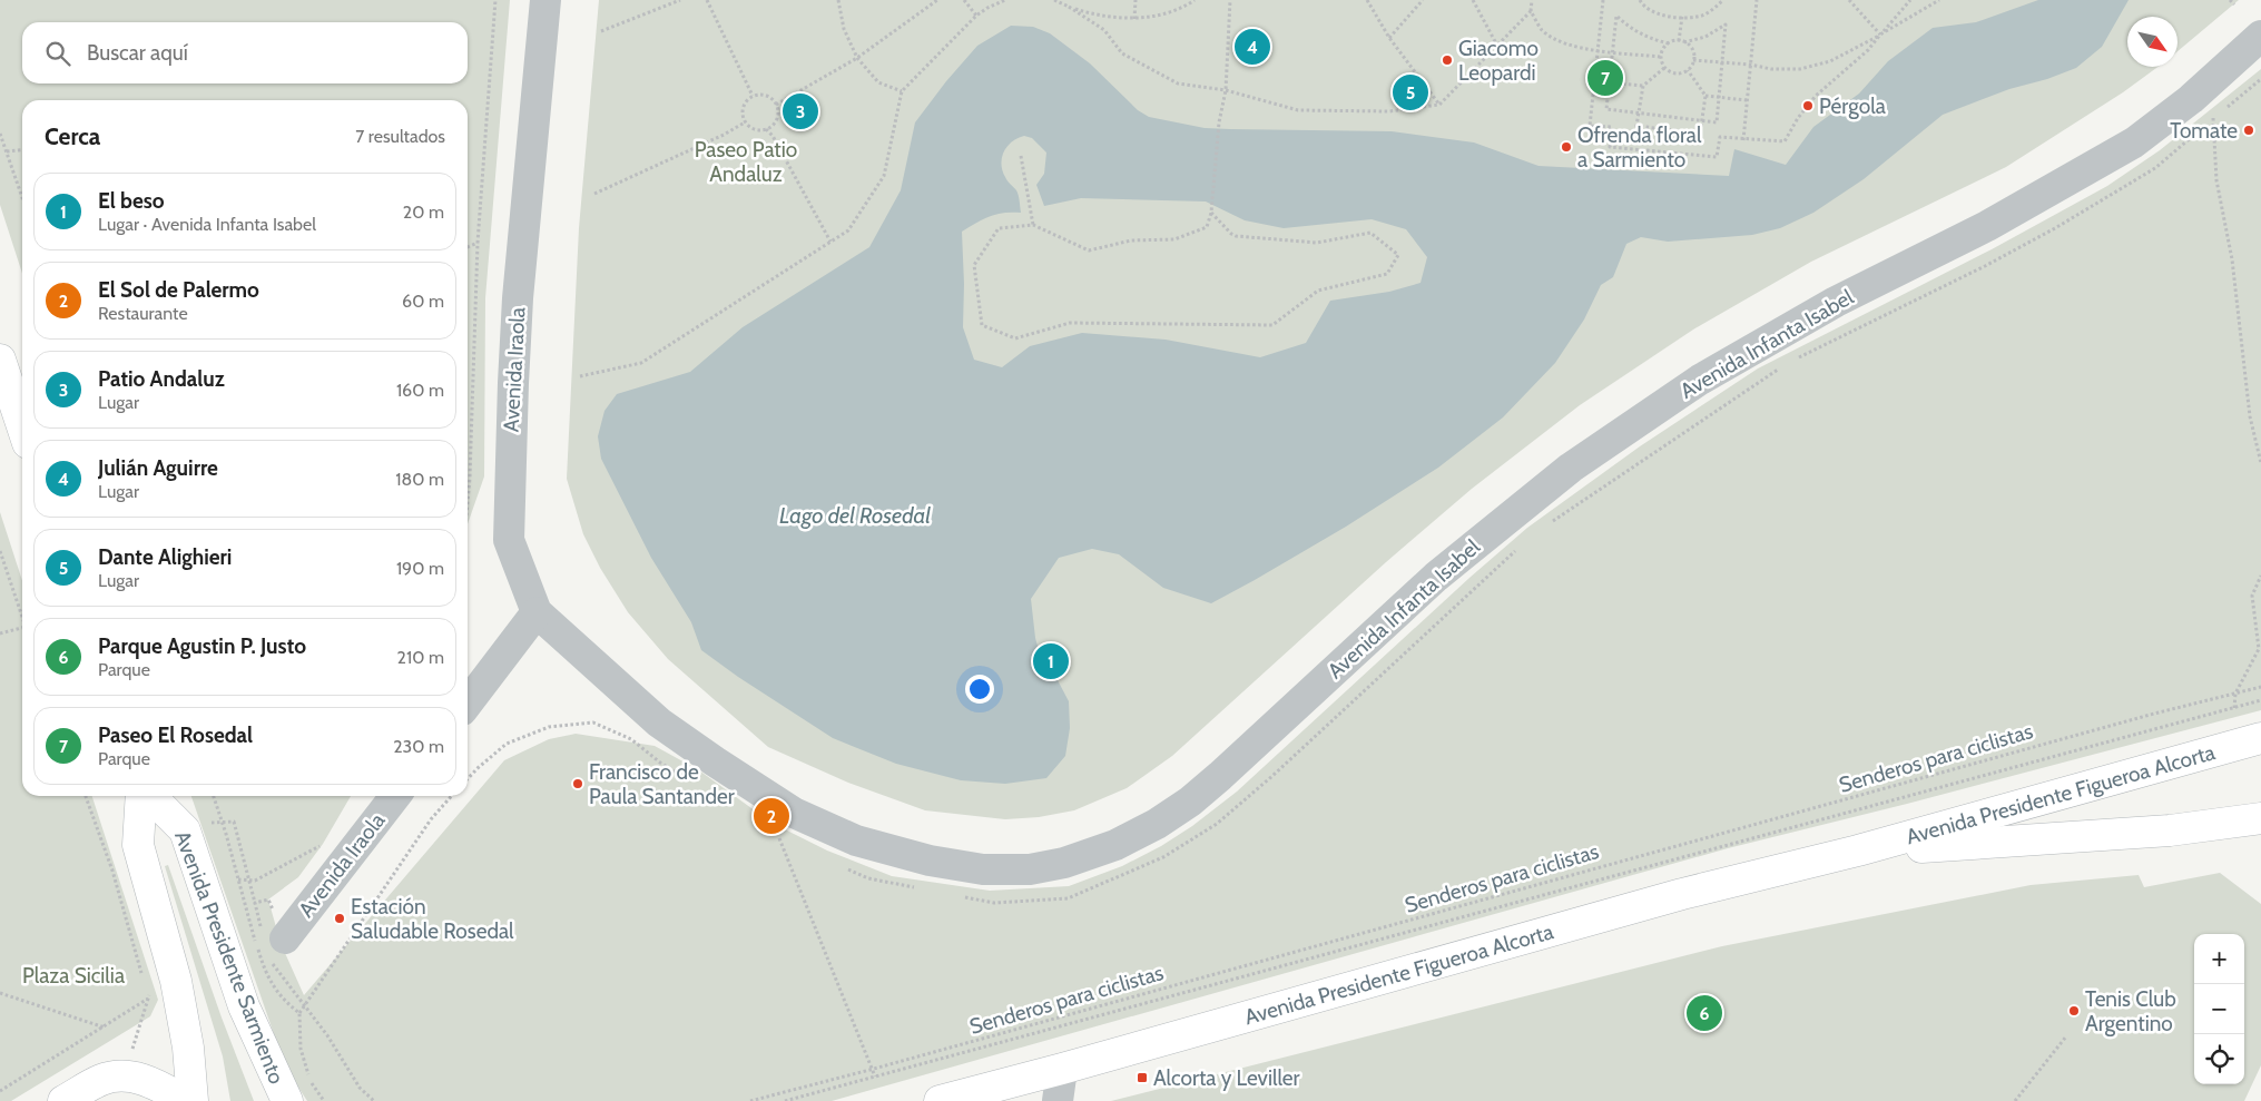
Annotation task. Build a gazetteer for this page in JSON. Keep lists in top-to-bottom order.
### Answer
{
  "streets": {
    "main road": ["Avenida Presidente Figueroa Alcorta", "Avenida Presidente Sarmiento"],
    "street": ["Avenida Infanta Isabel", "Avenida Iraola"],
    "path": ["Senderos para ciclistas"]
  },
  "crossings": [
    ["Avenida Infanta Isabel", "Avenida Iraola"]
  ],
  "water": ["Lago del Rosedal"],
  "parks": ["Paseo Patio Andaluz", "Plaza Sicilia"],
  "places": {
    "other": [
      "Giacomo Leopardi",
      "Pérgola",
      "Tomate",
      "Ofrenda floral a Sarmiento",
      "Francisco de Paula Santander",
      "Estación Saludable Rosedal",
      "Tenis Club Argentino"
    ],
    "transit": ["Alcorta y Leviller"]
  },
  "north": "bottom right",
  "page": {
    "search": "Buscar aquí",
    "pins": [
      "4",
      "7",
      "5",
      "3",
      "1",
      "2",
      "6"
    ],
    "heading": ["Cerca", "7 resultados"],
    "list": [
      {
        "mark": "1",
        "name": "El beso",
        "note": "Lugar · Avenida Infanta Isabel",
        "value": "20 m"
      },
      {
        "mark": "2",
        "name": "El Sol de Palermo",
        "note": "Restaurante",
        "value": "60 m"
      },
      {
        "mark": "3",
        "name": "Patio Andaluz",
        "note": "Lugar",
        "value": "160 m"
      },
      {
        "mark": "4",
        "name": "Julián Aguirre",
        "note": "Lugar",
        "value": "180 m"
      },
      {
        "mark": "5",
        "name": "Dante Alighieri",
        "note": "Lugar",
        "value": "190 m"
      },
      {
        "mark": "6",
        "name": "Parque Agustin P. Justo",
        "note": "Parque",
        "value": "210 m"
      },
      {
        "mark": "7",
        "name": "Paseo El Rosedal",
        "note": "Parque",
        "value": "230 m"
      }
    ],
    "map_buttons": ["+", "−"]
  }
}
